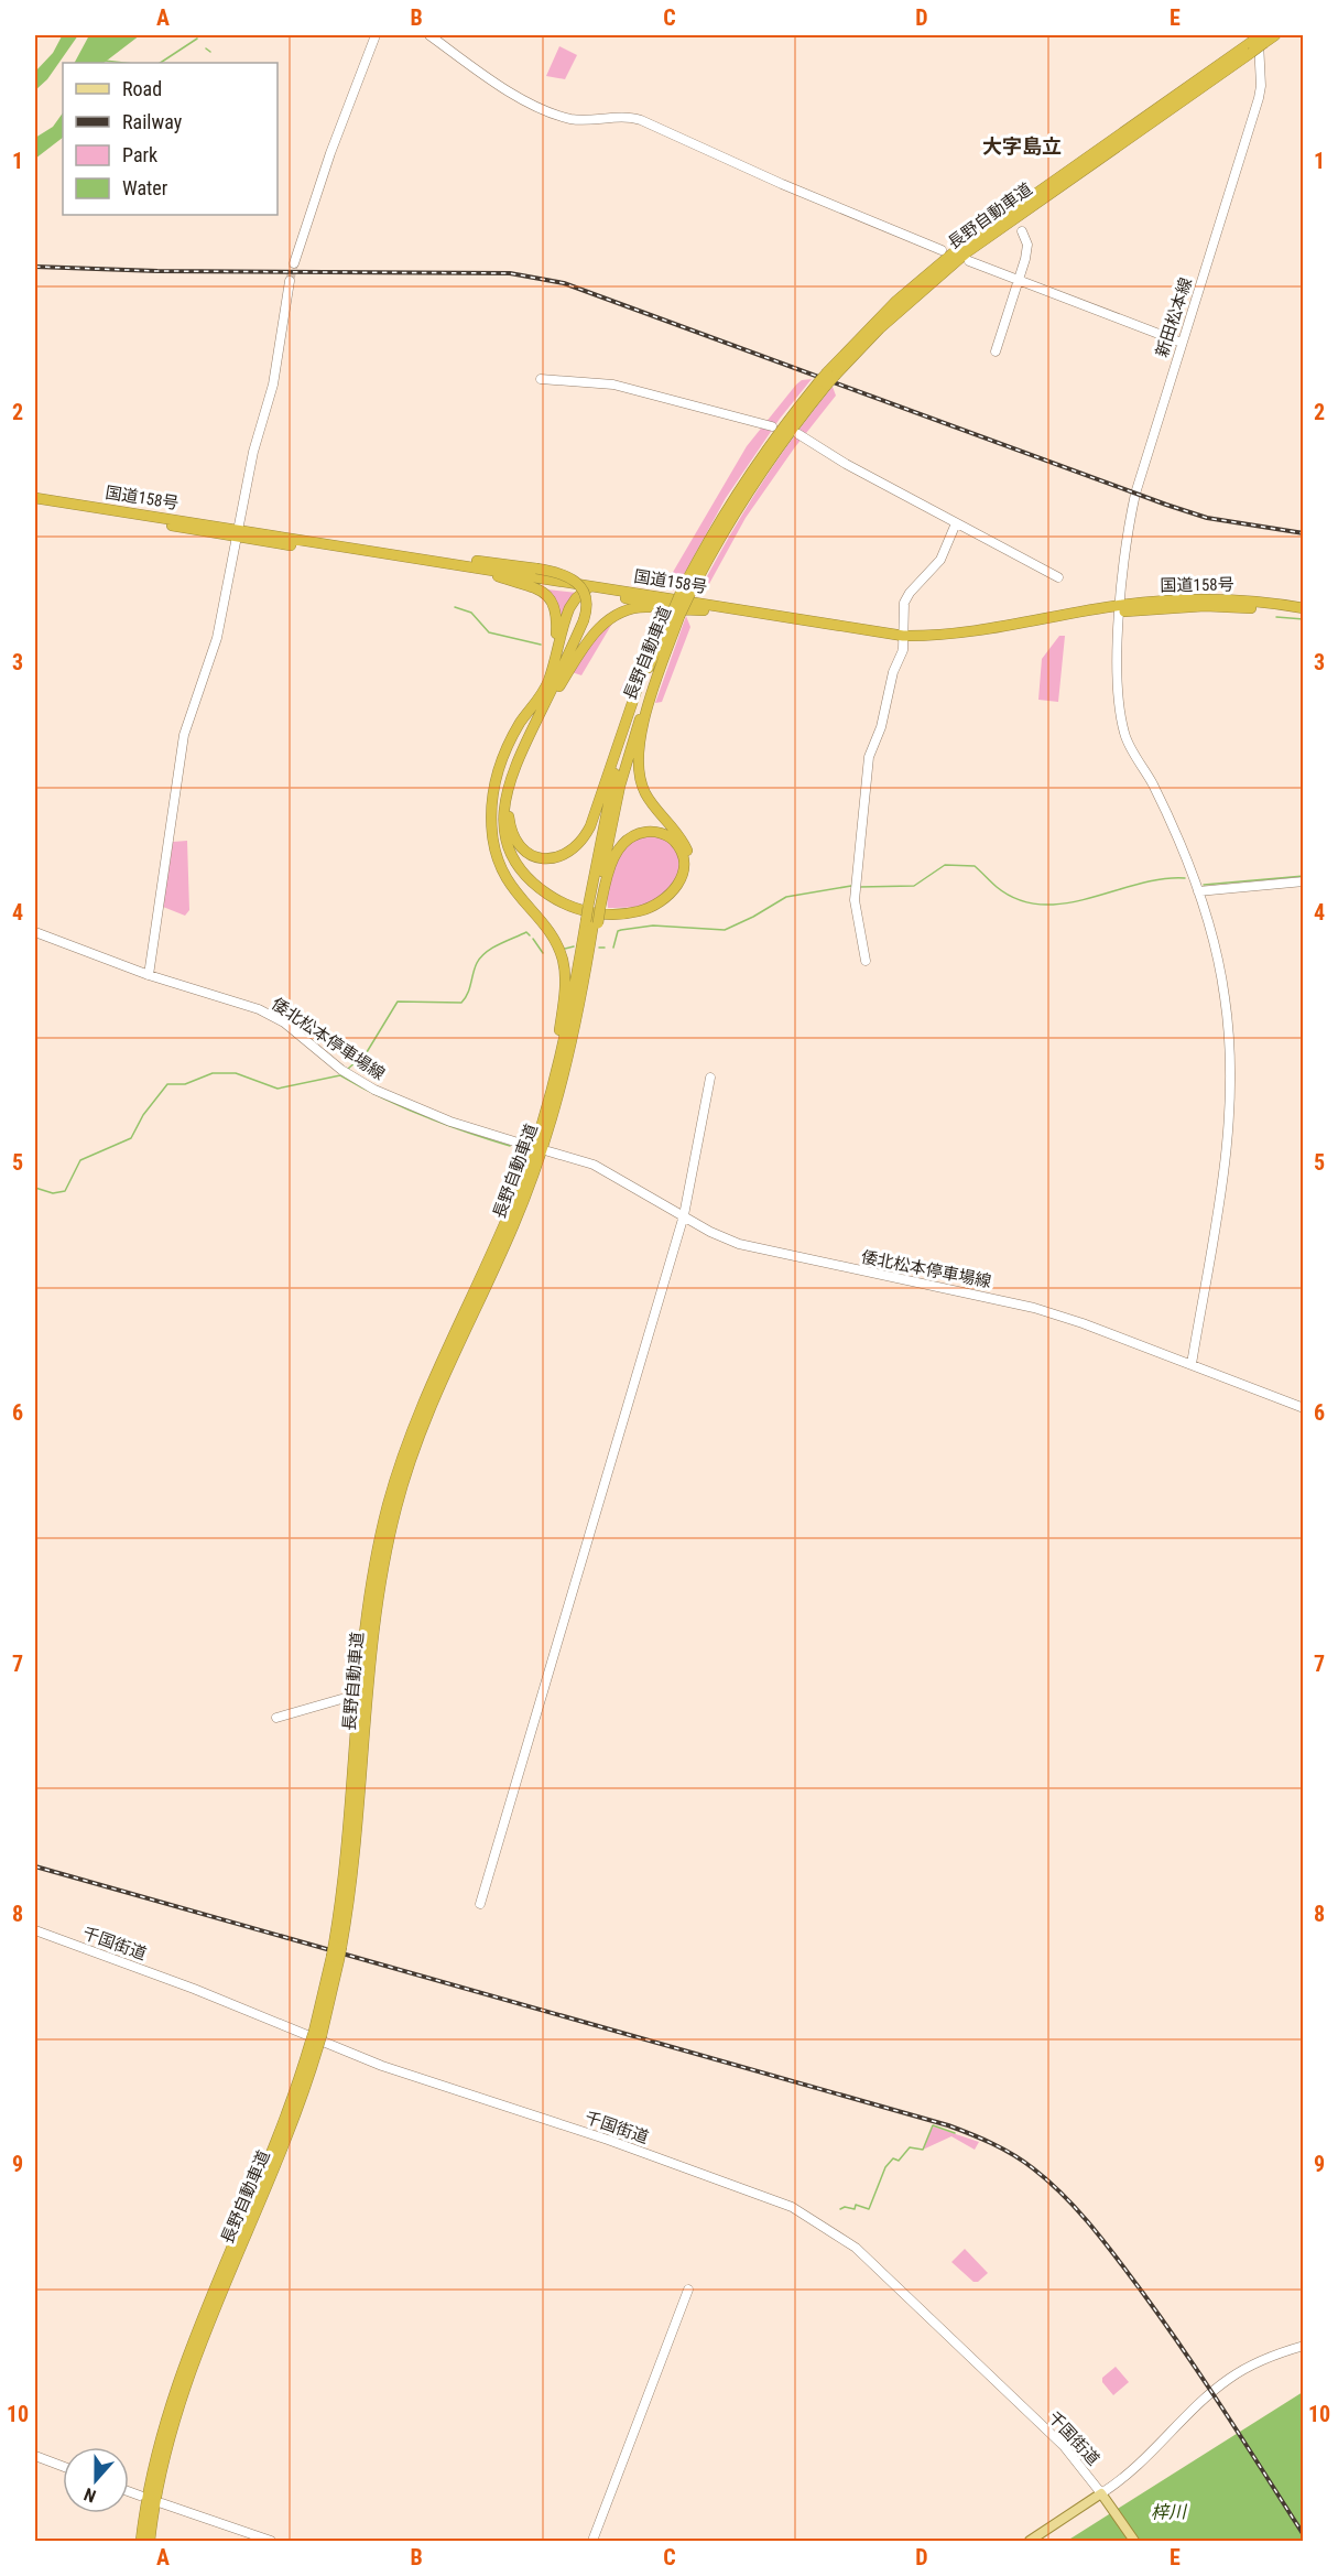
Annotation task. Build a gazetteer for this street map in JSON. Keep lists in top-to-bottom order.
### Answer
{
  "streets": {
    "highway": ["長野自動車道", "国道158号"],
    "street": ["新田松本線", "倭北松本停車場線", "千国街道"]
  },
  "crossings": [
    ["長野自動車道", "新田松本線"],
    ["新田松本線", "国道158号"],
    ["新田松本線", "倭北松本停車場線"]
  ],
  "districts": ["大字島立"],
  "water": ["梓川"],
  "legend": [
    "Road",
    "Railway",
    "Park",
    "Water"
  ],
  "north": "bottom",
  "grid": {
    "columns": [
      "A",
      "B",
      "C",
      "D",
      "E"
    ],
    "rows": [
      "1",
      "2",
      "3",
      "4",
      "5",
      "6",
      "7",
      "8",
      "9",
      "10"
    ]
  }
}
